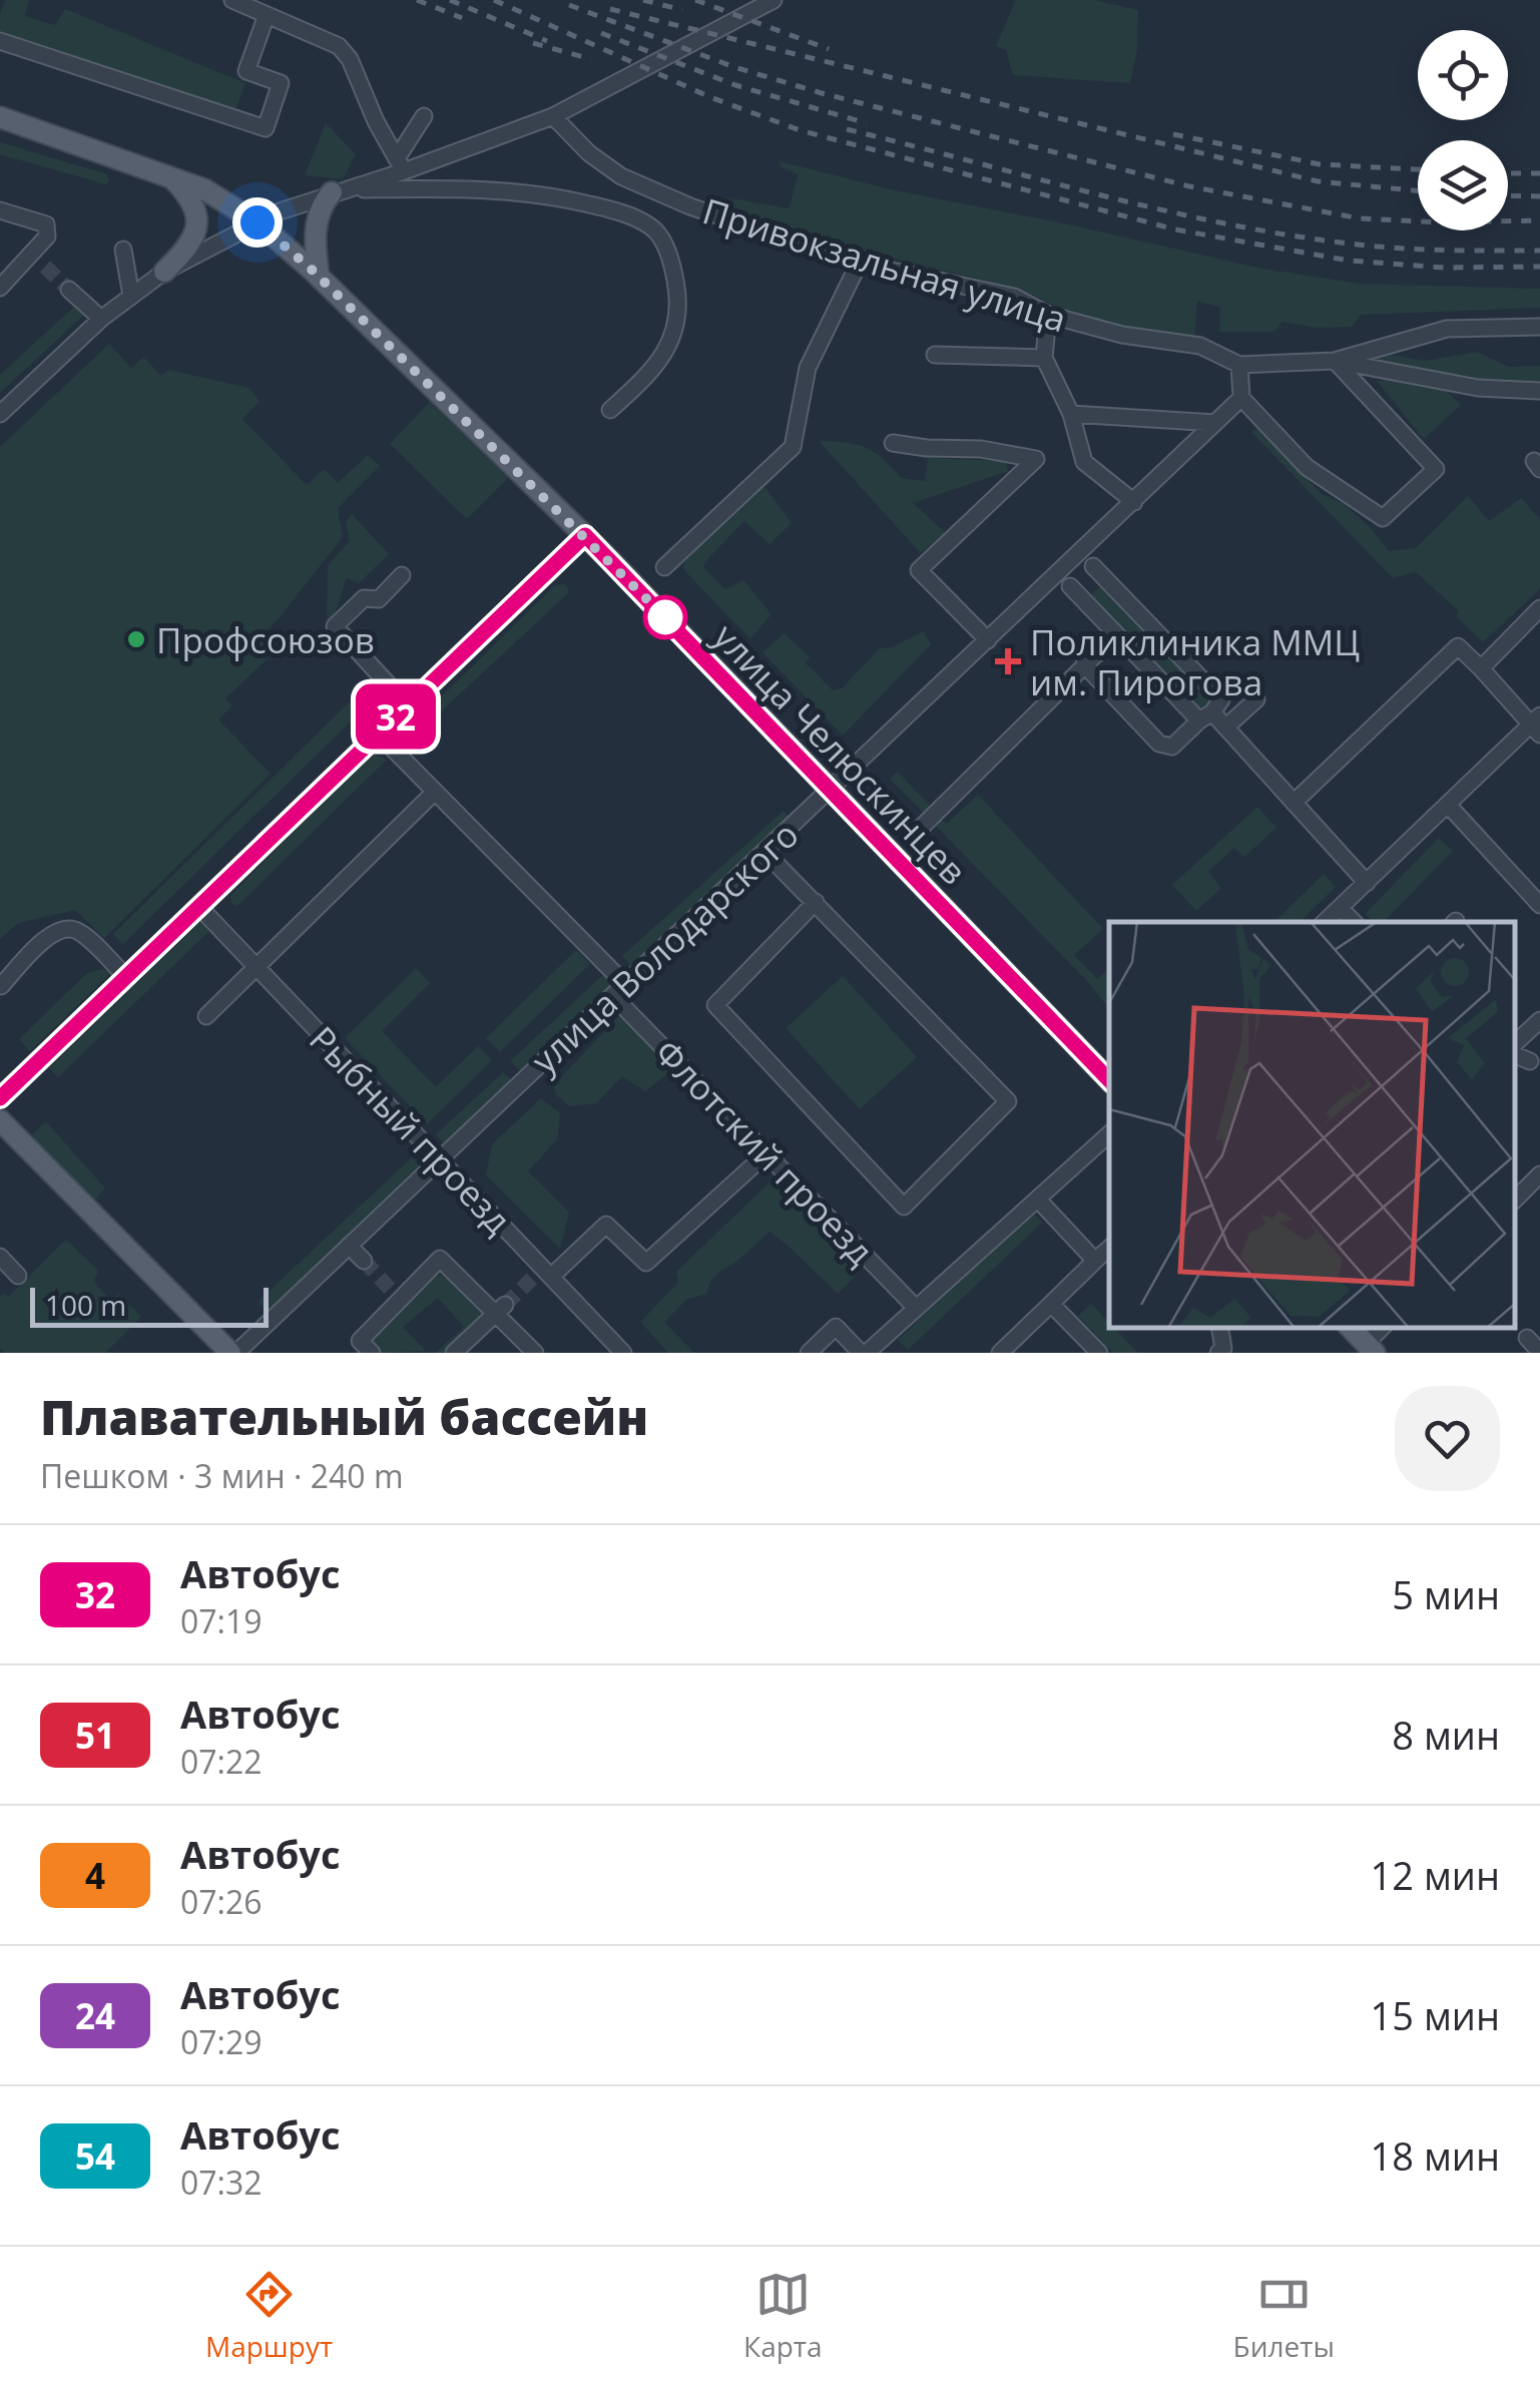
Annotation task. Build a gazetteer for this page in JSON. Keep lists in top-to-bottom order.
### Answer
{
  "streets": {
    "main road": ["улица Челюскинцев"],
    "street": [
      "Привокзальная улица",
      "улица Володарского",
      "Рыбный проезд",
      "Флотский проезд"
    ]
  },
  "crossings": [
    ["улица Челюскинцев", "улица Володарского"],
    ["улица Володарского", "Рыбный проезд"],
    ["улица Володарского", "Флотский проезд"]
  ],
  "places": {
    "other": ["Профсоюзов"],
    "health": ["Поликлиника ММЦ им. Пирогова"]
  },
  "lines": ["bus line 32"],
  "scale_bar": "100 m",
  "page": {
    "on_map": "32",
    "scale": "100 m",
    "heading": ["Плавательный бассейн", "Пешком · 3 мин · 240 m"],
    "list": [
      {
        "mark": "32",
        "name": "Автобус",
        "note": "07:19",
        "value": "5 мин"
      },
      {
        "mark": "51",
        "name": "Автобус",
        "note": "07:22",
        "value": "8 мин"
      },
      {
        "mark": "4",
        "name": "Автобус",
        "note": "07:26",
        "value": "12 мин"
      },
      {
        "mark": "24",
        "name": "Автобус",
        "note": "07:29",
        "value": "15 мин"
      },
      {
        "mark": "54",
        "name": "Автобус",
        "note": "07:32",
        "value": "18 мин"
      }
    ],
    "tabs": ["Маршрут", "Карта", "Билеты"]
  }
}
